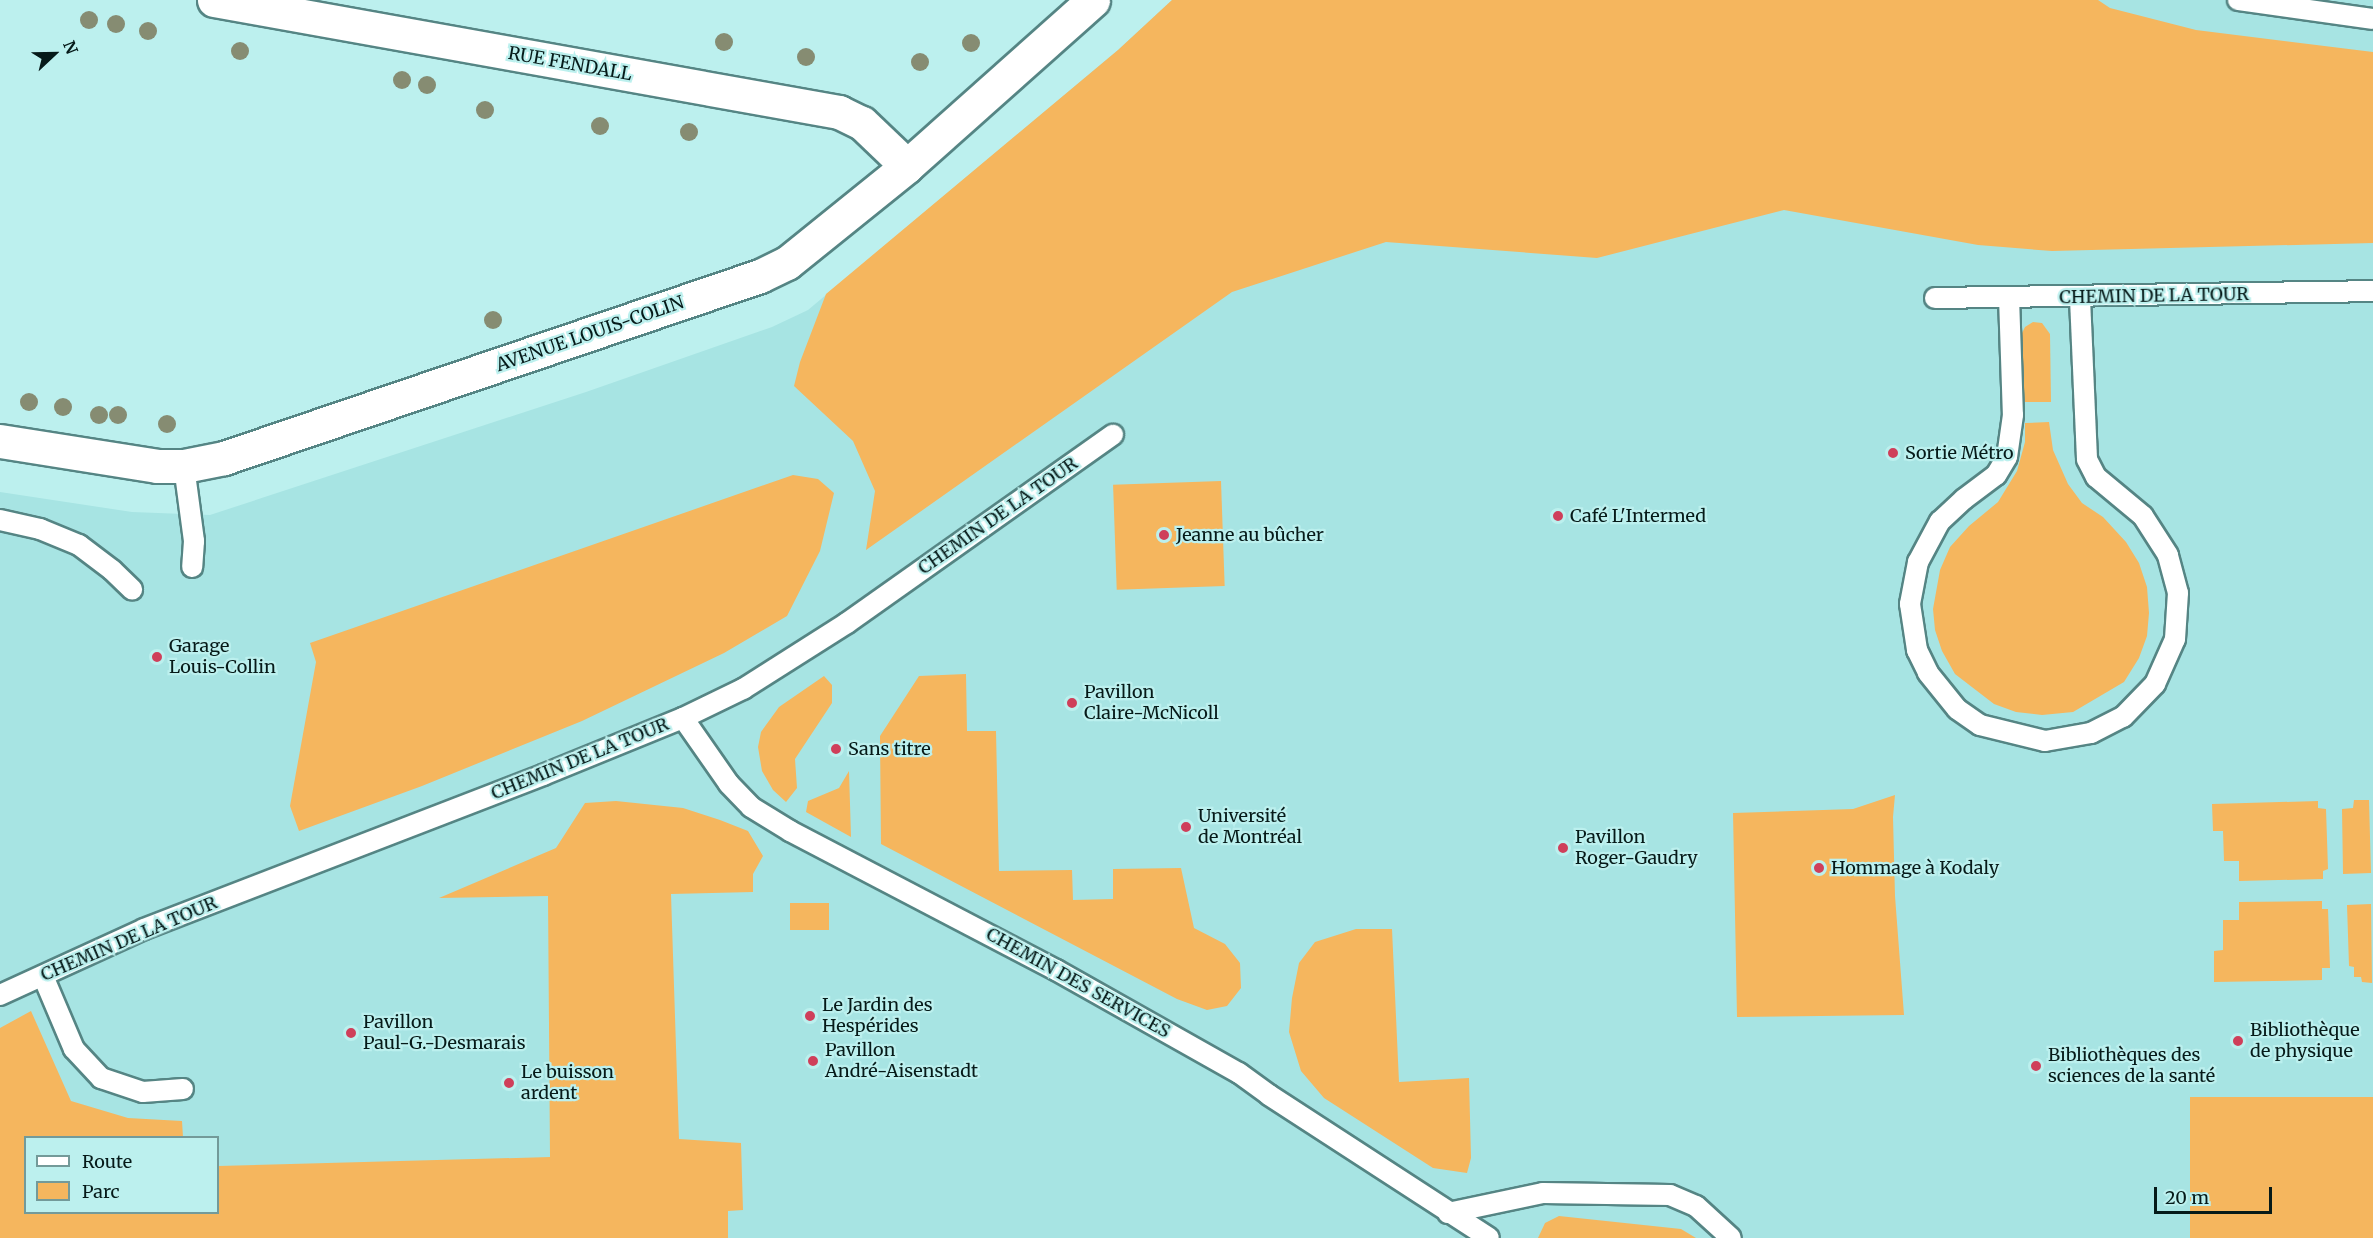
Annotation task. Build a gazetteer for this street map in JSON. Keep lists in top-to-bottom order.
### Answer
{
  "streets": {
    "street": ["RUE FENDALL", "AVENUE LOUIS-COLIN"],
    "lane": ["CHEMIN DE LA TOUR", "CHEMIN DES SERVICES"]
  },
  "crossings": [
    ["RUE FENDALL", "AVENUE LOUIS-COLIN"],
    ["CHEMIN DE LA TOUR", "CHEMIN DES SERVICES"]
  ],
  "places": [
    "Sortie Métro",
    "Café L'Intermed",
    "Jeanne au bûcher",
    "Garage Louis-Collin",
    "Pavillon Claire-McNicoll",
    "Sans titre",
    "Université de Montréal",
    "Pavillon Roger-Gaudry",
    "Hommage à Kodaly",
    "Le Jardin des Hespérides",
    "Pavillon Paul-G.-Desmarais",
    "Bibliothèque de physique",
    "Pavillon André-Aisenstadt",
    "Bibliothèques des sciences de la santé",
    "Le buisson ardent"
  ],
  "legend": ["Route", "Parc"],
  "scale_bar": "20 m",
  "north": "right"
}
